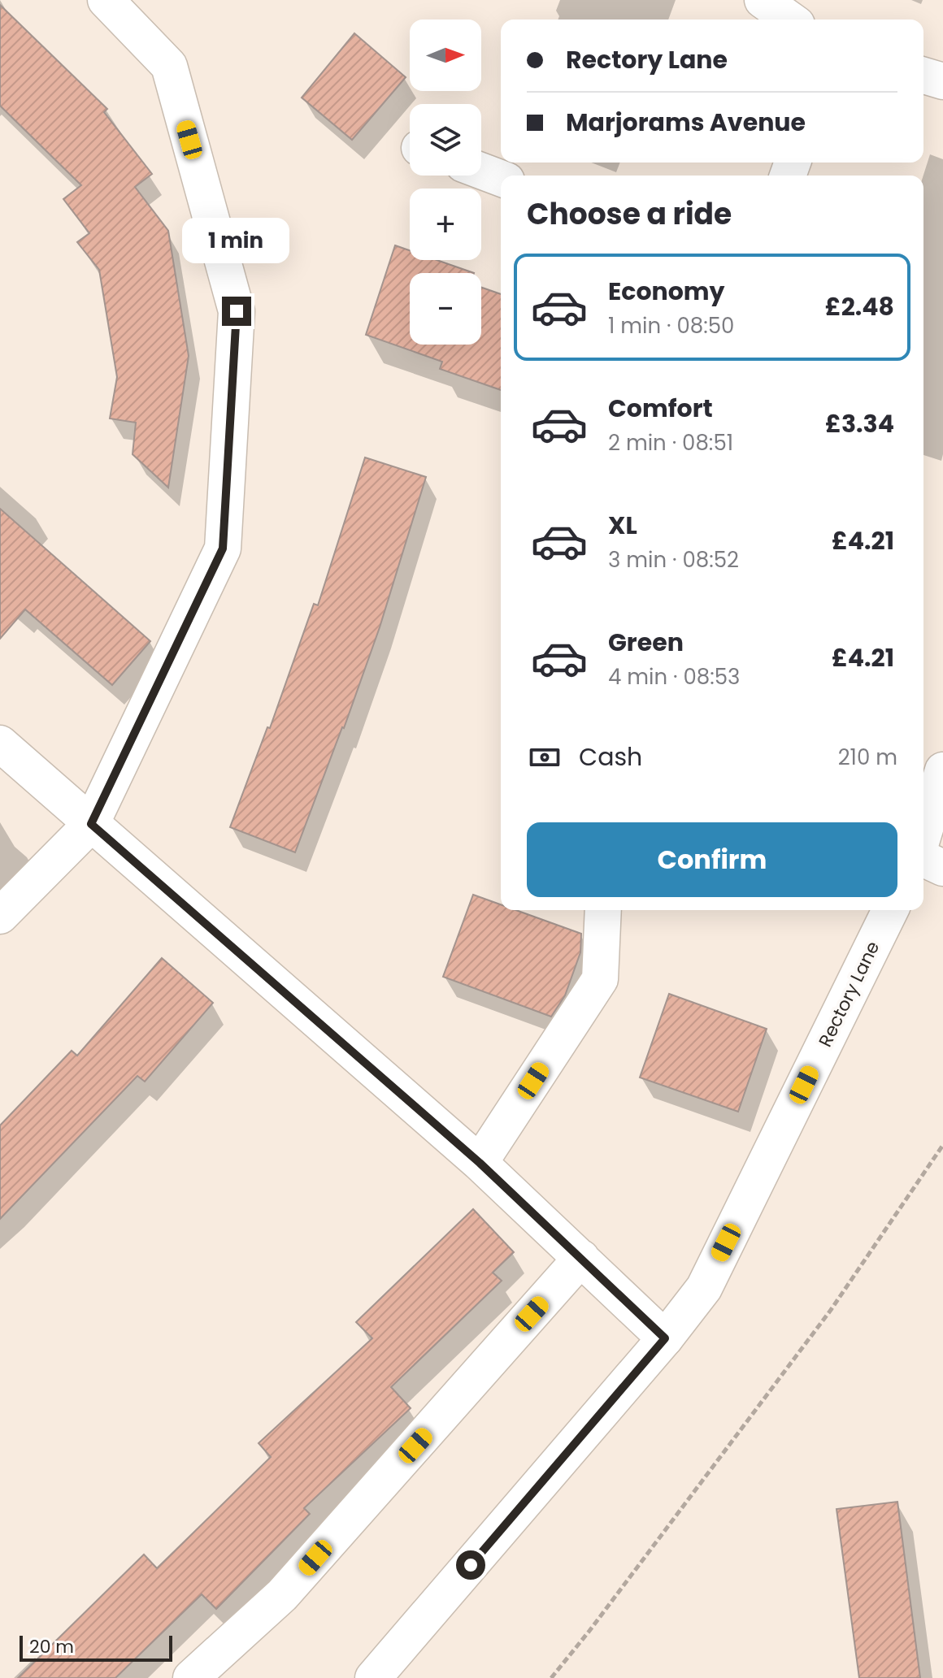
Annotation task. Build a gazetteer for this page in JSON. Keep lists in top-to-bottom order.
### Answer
{
  "streets": {
    "street": ["Rectory Lane"]
  },
  "scale_bar": "20 m",
  "north": "right",
  "page": {
    "map_buttons": ["+", "−"],
    "banner": ["Rectory Lane", "Marjorams Avenue"],
    "heading": "Choose a ride",
    "bubble": "1 min",
    "list": [
      {
        "name": "Economy",
        "note": "1 min · 08:50",
        "value": "£2.48"
      },
      {
        "name": "Comfort",
        "note": "2 min · 08:51",
        "value": "£3.34"
      },
      {
        "name": "XL",
        "note": "3 min · 08:52",
        "value": "£4.21"
      },
      {
        "name": "Green",
        "note": "4 min · 08:53",
        "value": "£4.21"
      }
    ],
    "pay": ["Cash", "210 m"],
    "buttons": "Confirm",
    "scale": "20 m"
  }
}
